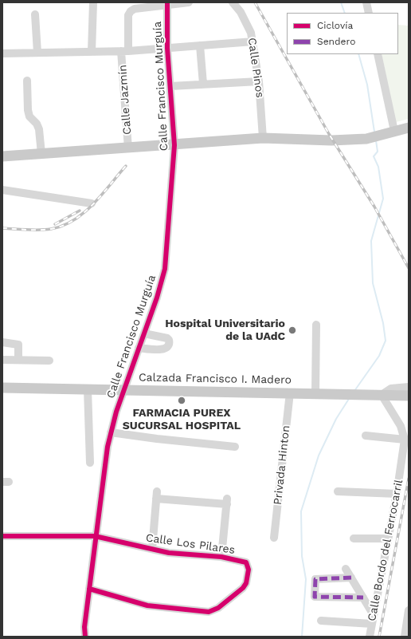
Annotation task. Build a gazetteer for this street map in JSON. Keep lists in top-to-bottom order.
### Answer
{
  "streets": {
    "main road": ["Calzada Francisco I. Madero"],
    "street": [
      "Calle Pinos",
      "Calle Francisco Murguía",
      "Calle Jazmín",
      "Privada Hinton",
      "Calle Los Pilares",
      "Calle Bordo del Ferrocarril"
    ]
  },
  "crossings": [
    ["Calle Francisco Murguía", "Calle Jazmín"],
    ["Calle Francisco Murguía", "Calzada Francisco I. Madero"],
    ["Calle Francisco Murguía", "Calle Los Pilares"],
    ["Calzada Francisco I. Madero", "Privada Hinton"],
    ["Calzada Francisco I. Madero", "Calle Bordo del Ferrocarril"]
  ],
  "places": ["Hospital Universitario de la UAdC", "FARMACIA PUREX SUCURSAL HOSPITAL"],
  "legend": ["Ciclovía", "Sendero"]
}
